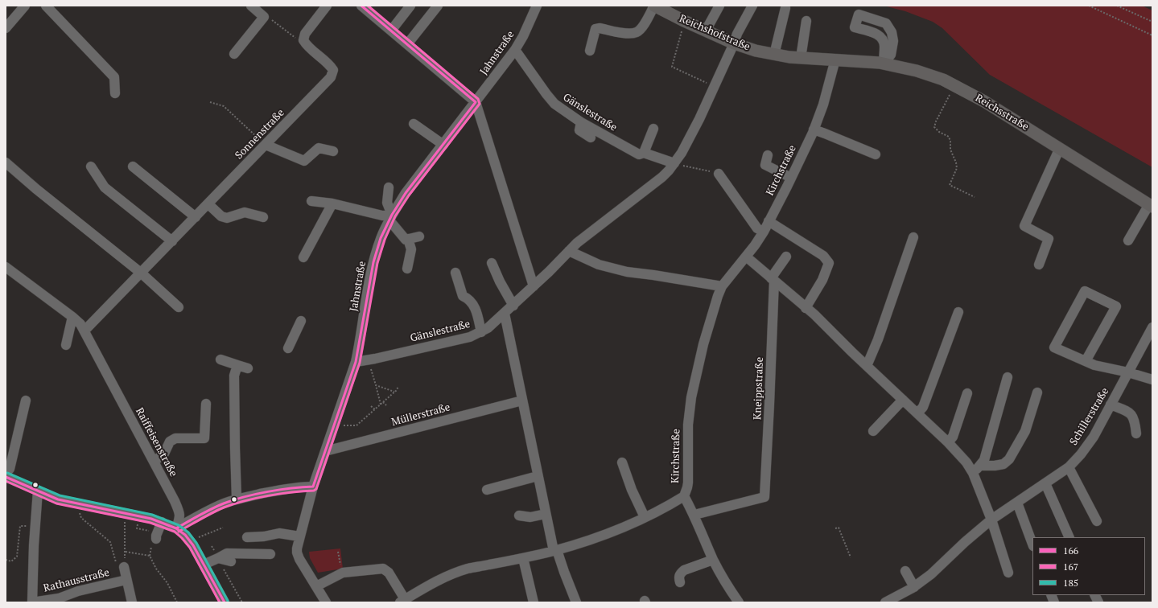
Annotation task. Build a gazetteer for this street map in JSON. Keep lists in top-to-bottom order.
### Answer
{
  "streets": {
    "main road": ["Reichshofstraße", "Reichsstraße"],
    "street": [
      "Jahnstraße",
      "Gänslestraße",
      "Sonnenstraße",
      "Kirchstraße",
      "Kneippstraße",
      "Müllerstraße",
      "Schillerstraße",
      "Raiffeisenstraße",
      "Rathausstraße"
    ]
  },
  "crossings": [
    ["Reichshofstraße", "Gänslestraße"],
    ["Reichshofstraße", "Reichsstraße"],
    ["Reichshofstraße", "Kirchstraße"],
    ["Jahnstraße", "Gänslestraße"],
    ["Jahnstraße", "Müllerstraße"],
    ["Reichsstraße", "Kirchstraße"],
    ["Sonnenstraße", "Raiffeisenstraße"]
  ],
  "lines": ["transit line 166", "transit line 167", "transit line 185"],
  "legend": ["166", "167", "185"]
}
